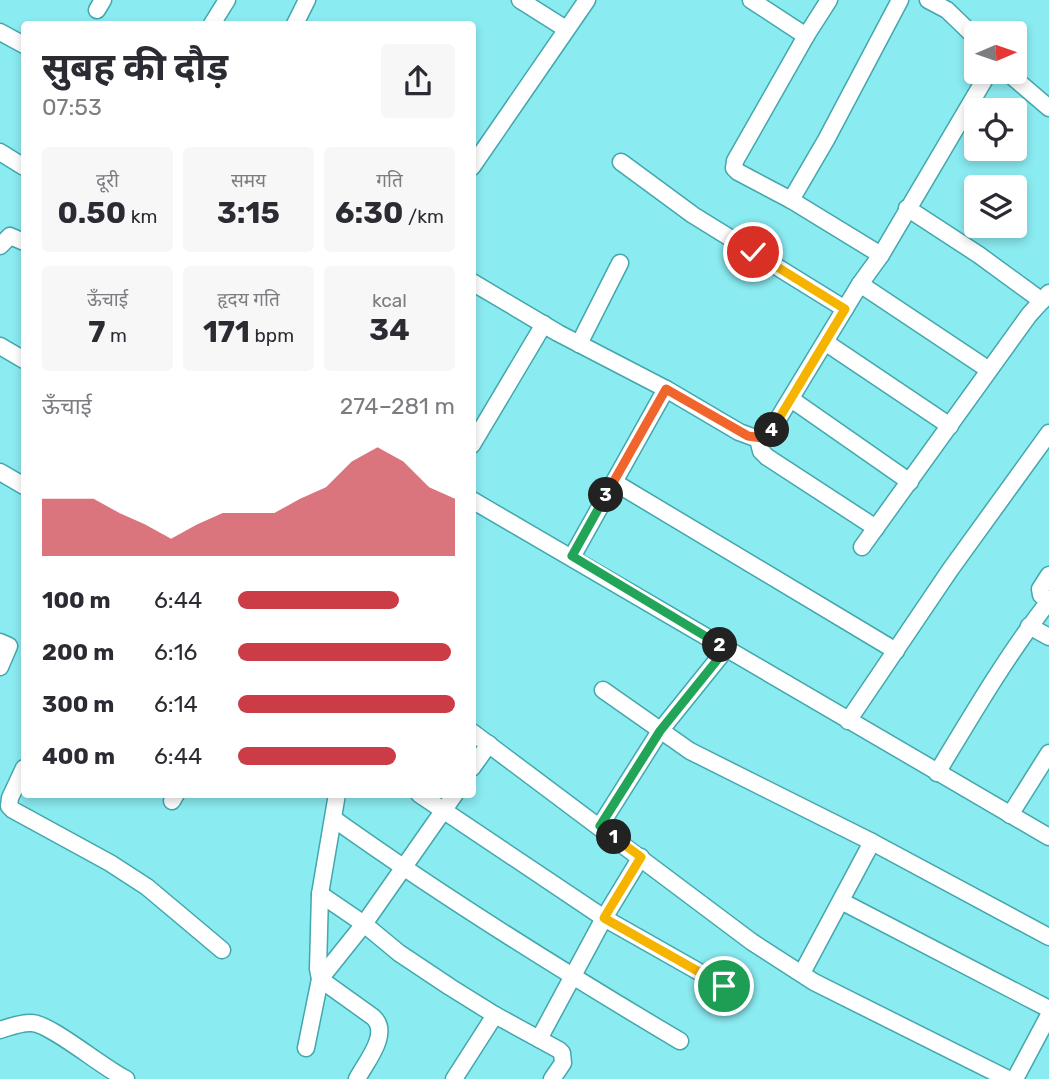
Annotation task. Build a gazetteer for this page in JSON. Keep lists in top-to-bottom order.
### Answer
{
  "north": "right",
  "page": {
    "heading": ["सुबह की दौड़", "07:53"],
    "stats": [
      ["दूरी", "0.50 km"],
      ["समय", "3:15"],
      ["गति", "6:30 /km"],
      ["ऊँचाई", "7 m"],
      ["हृदय गति", "171 bpm"],
      ["kcal", "34"]
    ],
    "chart": ["ऊँचाई", "274–281 m"],
    "pins": [
      "4",
      "3",
      "2",
      "1"
    ],
    "list": [
      {
        "name": "100 m",
        "note": "6:44"
      },
      {
        "name": "200 m",
        "note": "6:16"
      },
      {
        "name": "300 m",
        "note": "6:14"
      },
      {
        "name": "400 m",
        "note": "6:44"
      }
    ]
  }
}
